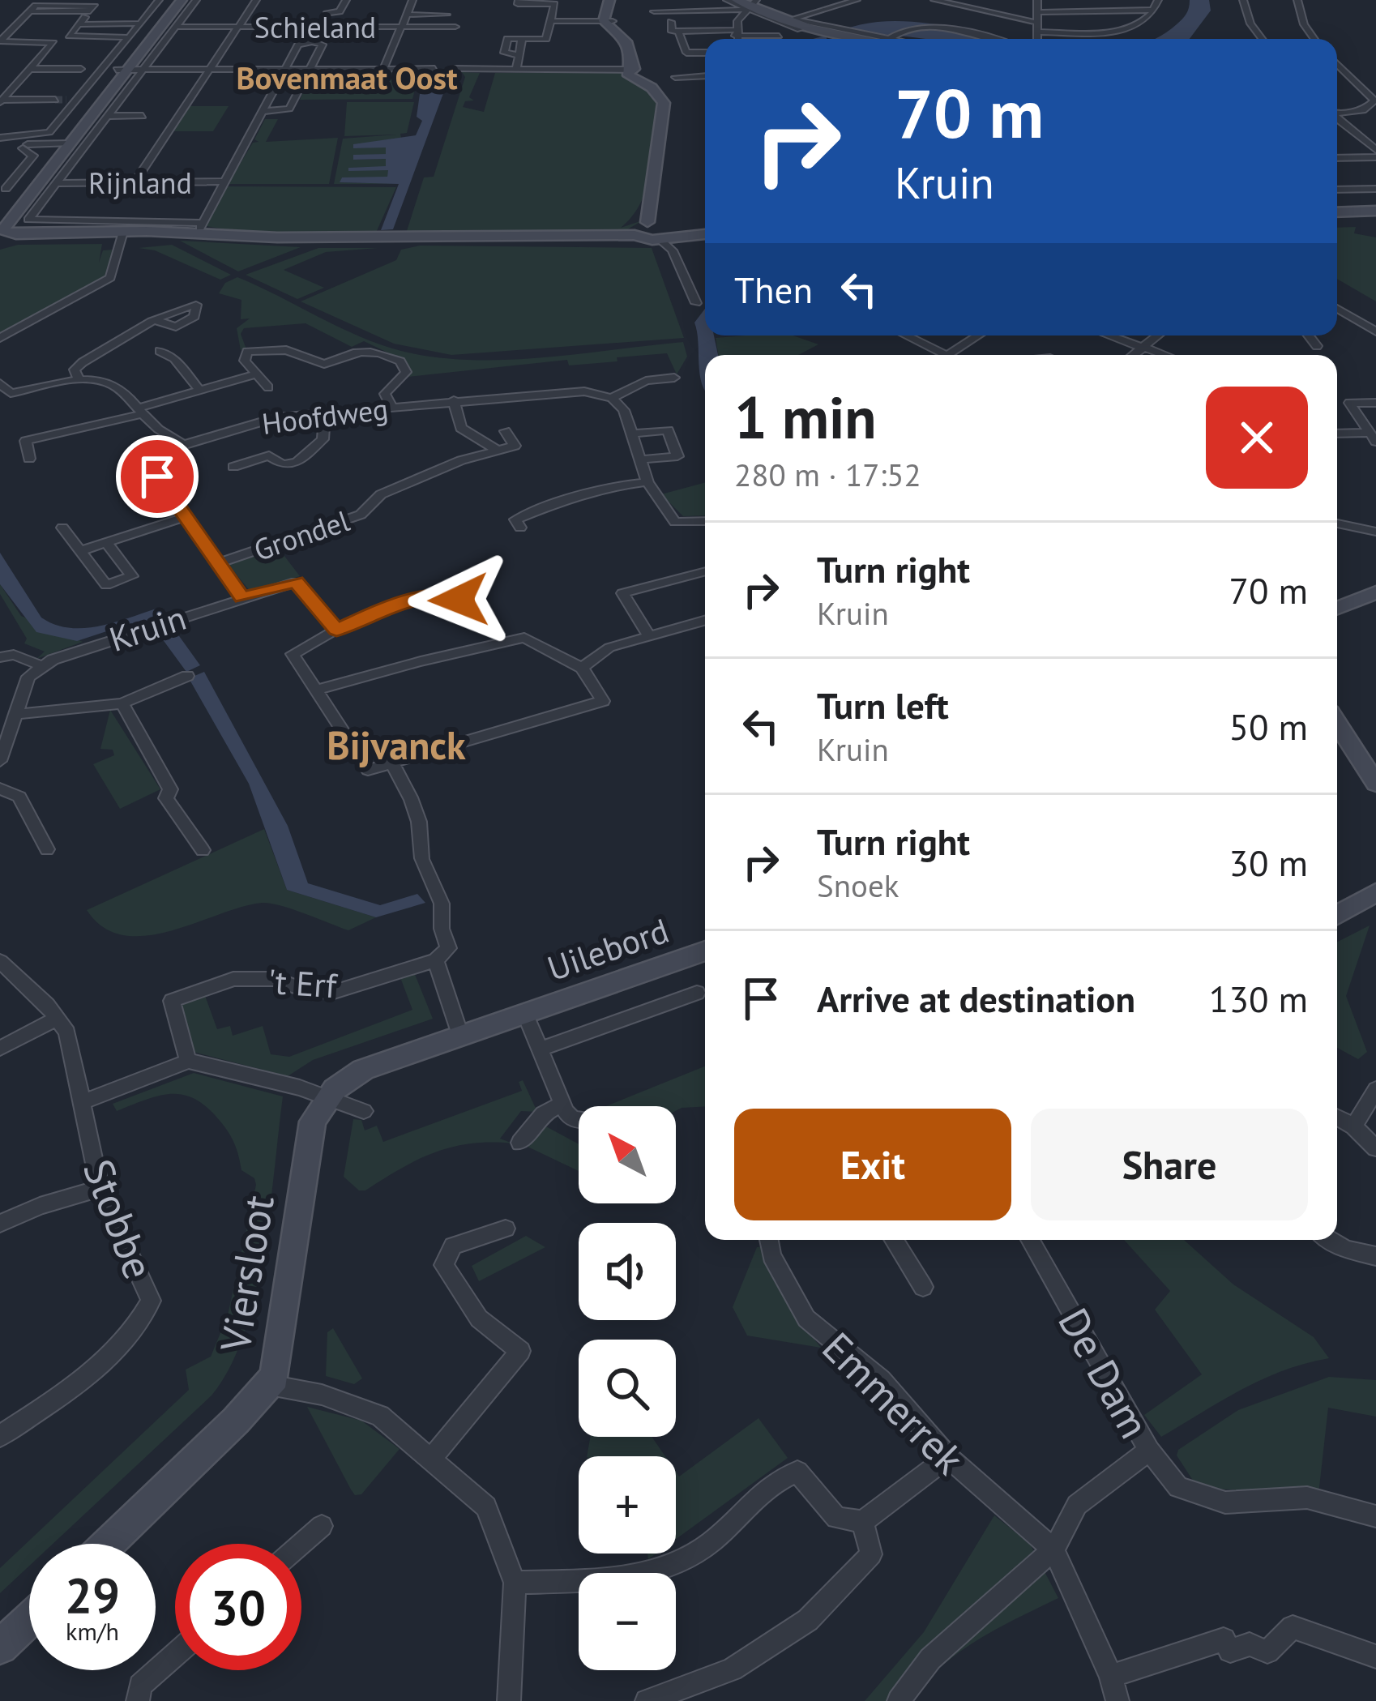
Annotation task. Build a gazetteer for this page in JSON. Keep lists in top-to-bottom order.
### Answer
{
  "streets": {
    "street": [
      "Schieland",
      "Rijnland",
      "Hoofdweg",
      "Grondel",
      "Kruin",
      "Uilebord",
      "'t Erf",
      "Stobbe",
      "Viersloot",
      "De Dam",
      "Emmerrek"
    ]
  },
  "crossings": [
    ["De Dam", "Emmerrek"]
  ],
  "districts": ["Bovenmaat Oost", "Bijvanck"],
  "north": "top left",
  "page": {
    "turn": ["70 m", "Kruin"],
    "then": "Then",
    "heading": ["1 min", "280 m · 17:52"],
    "list": [
      {
        "name": "Turn right",
        "note": "Kruin",
        "value": "70 m"
      },
      {
        "name": "Turn left",
        "note": "Kruin",
        "value": "50 m"
      },
      {
        "name": "Turn right",
        "note": "Snoek",
        "value": "30 m"
      },
      {
        "name": "Arrive at destination",
        "value": "130 m"
      }
    ],
    "buttons": ["Exit", "Share"],
    "map_buttons": ["+", "−"],
    "speed": "29 km/h",
    "limit": "30"
  }
}
